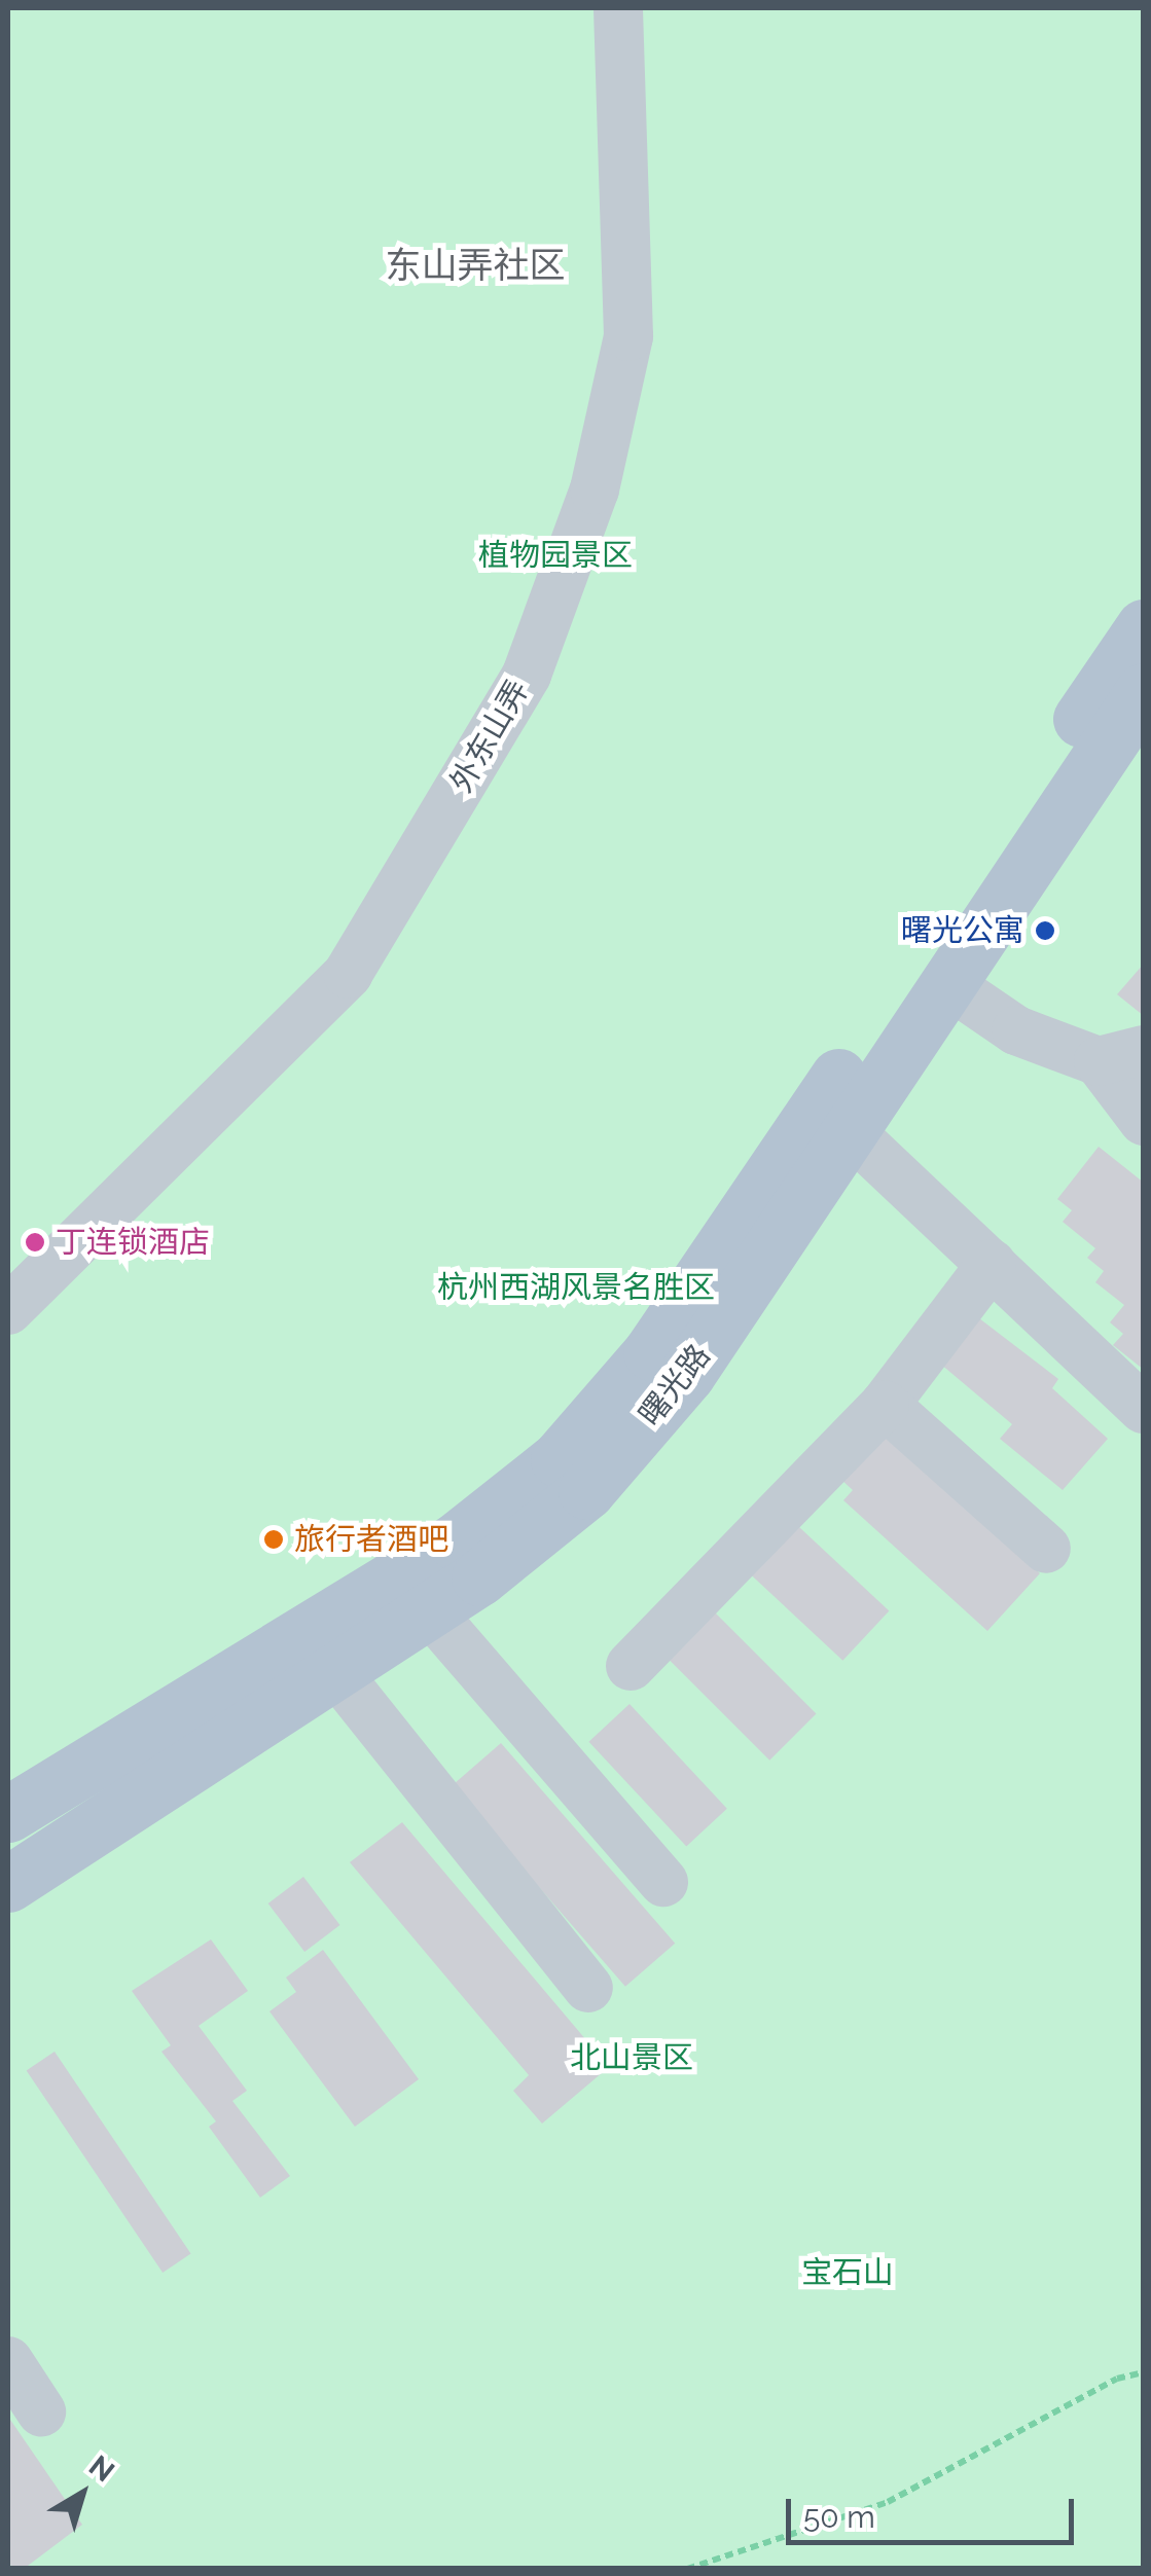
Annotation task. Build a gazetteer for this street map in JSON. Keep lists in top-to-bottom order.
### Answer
{
  "streets": {
    "main road": ["曙光路"],
    "street": ["外东山弄"]
  },
  "districts": ["东山弄社区"],
  "parks": [
    "植物园景区",
    "杭州西湖风景名胜区",
    "北山景区",
    "宝石山"
  ],
  "places": ["曙光公寓", "丁连锁酒店", "旅行者酒吧"],
  "scale_bar": "50 m",
  "north": "top right"
}
